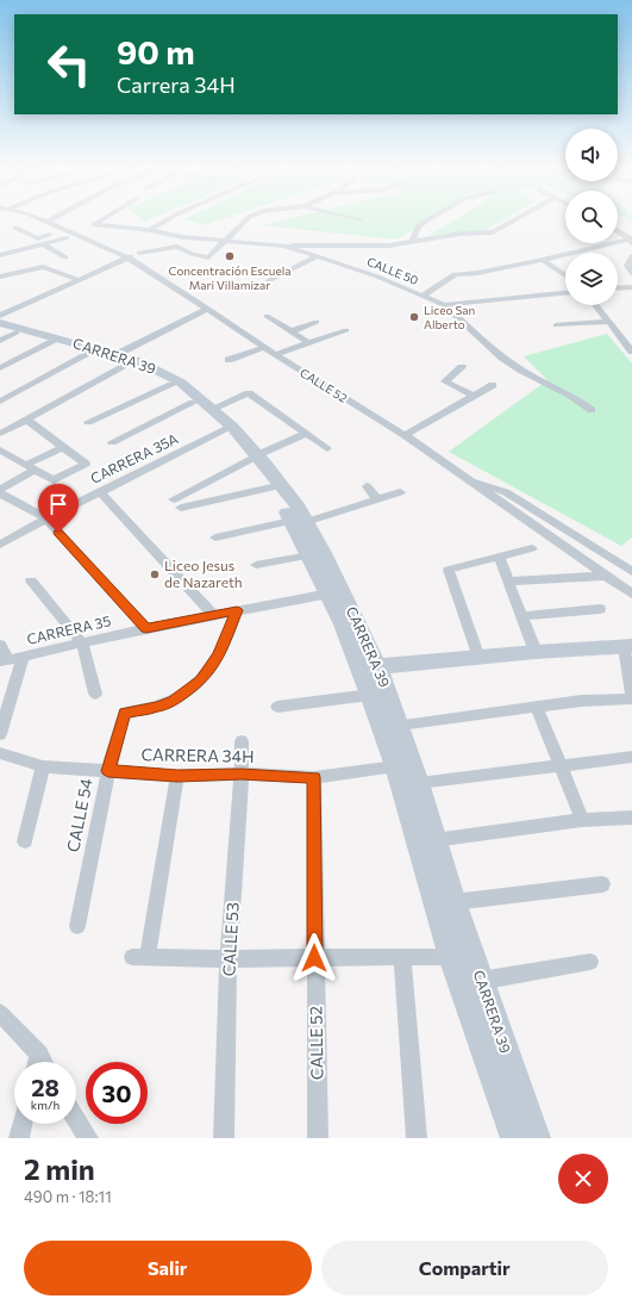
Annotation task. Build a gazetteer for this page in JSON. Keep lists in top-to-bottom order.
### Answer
{
  "streets": {
    "main road": ["CARRERA 39"],
    "street": [
      "CALLE 50",
      "CALLE 52",
      "CARRERA 35A",
      "CARRERA 35",
      "CARRERA 34H",
      "CALLE 54",
      "CALLE 53"
    ]
  },
  "crossings": [
    ["CARRERA 39", "CARRERA 35A"],
    ["CARRERA 39", "CARRERA 35"],
    ["CARRERA 39", "CARRERA 34H"],
    ["CALLE 52", "CARRERA 34H"],
    ["CARRERA 35", "CALLE 54"],
    ["CARRERA 34H", "CALLE 54"],
    ["CARRERA 34H", "CALLE 53"]
  ],
  "places": ["Concentración Escuela Mari Villamizar", "Liceo San Alberto", "Liceo Jesus de Nazareth"],
  "page": {
    "turn": ["90 m", "Carrera 34H"],
    "speed": "28 km/h",
    "limit": "30",
    "heading": ["2 min", "490 m · 18:11"],
    "buttons": ["Salir", "Compartir"]
  }
}
